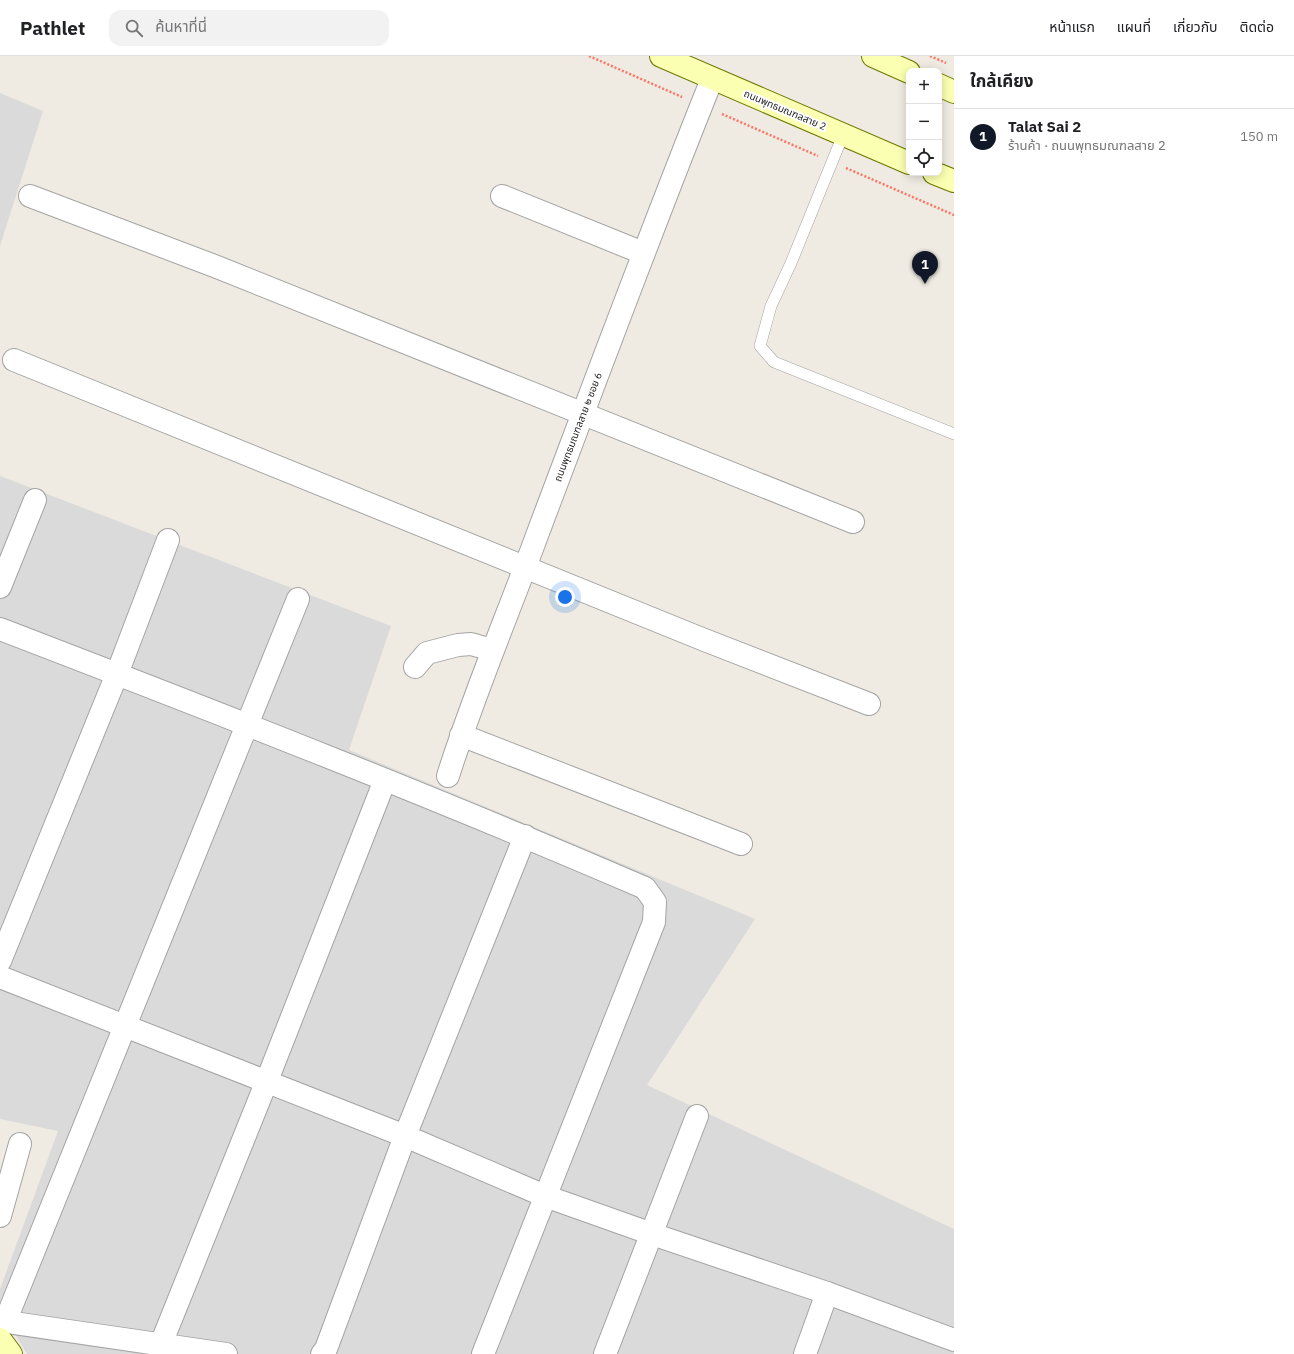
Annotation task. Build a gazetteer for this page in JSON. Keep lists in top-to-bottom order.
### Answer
{
  "streets": {
    "main road": ["ถนนพุทธมณฑลสาย 2"],
    "street": ["ถนนพุทธมณฑลสาย ๒ ซอย 6"]
  },
  "crossings": [
    ["ถนนพุทธมณฑลสาย 2", "ถนนพุทธมณฑลสาย ๒ ซอย 6"]
  ],
  "page": {
    "header": "Pathlet",
    "search": "ค้นหาที่นี่",
    "nav": [
      "หน้าแรก",
      "แผนที่",
      "เกี่ยวกับ",
      "ติดต่อ"
    ],
    "heading": "ใกล้เคียง",
    "map_buttons": ["+", "−"],
    "list": [
      {
        "mark": "1",
        "name": "Talat Sai 2",
        "note": "ร้านค้า · ถนนพุทธมณฑลสาย 2",
        "value": "150 m"
      }
    ],
    "pins": "1"
  }
}
